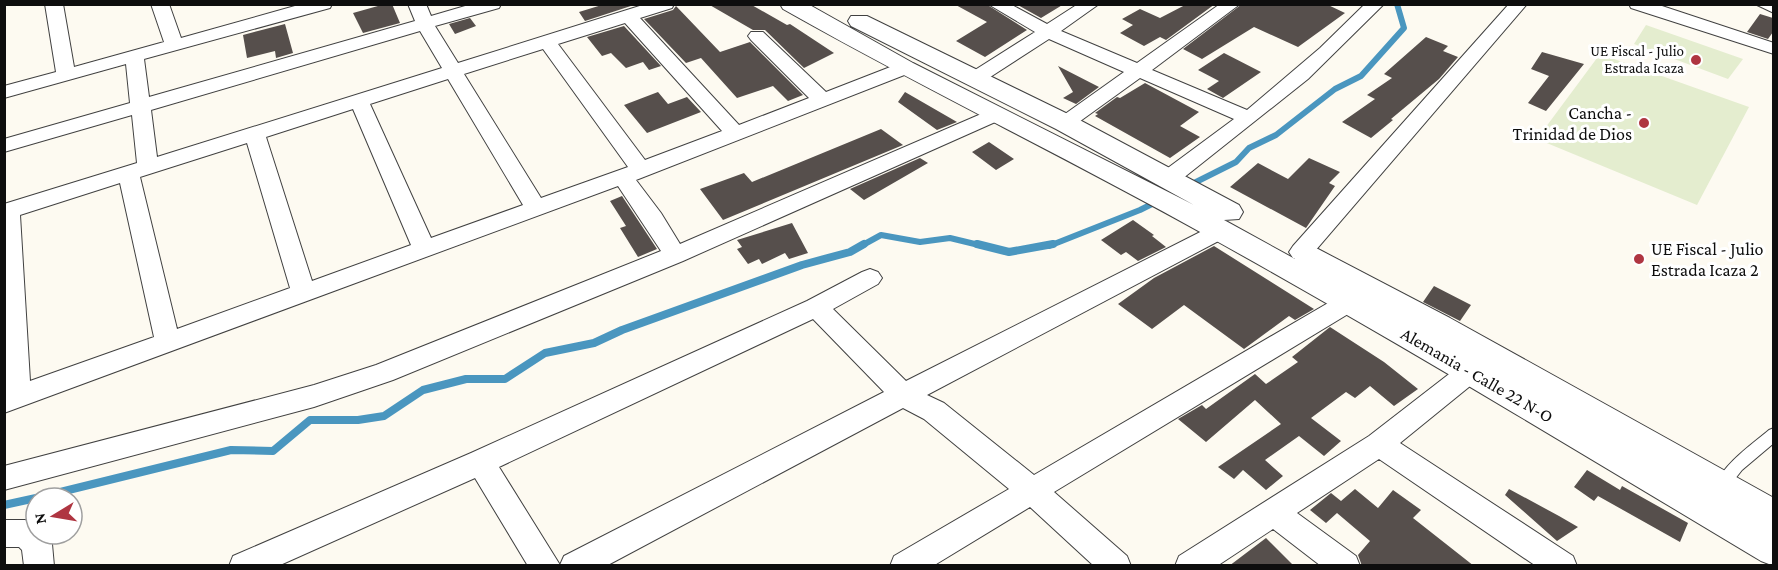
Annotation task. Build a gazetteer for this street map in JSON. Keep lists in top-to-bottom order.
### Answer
{
  "streets": {
    "street": ["Alemania - Calle 22 N-O"]
  },
  "places": ["UE Fiscal - Julio Estrada Icaza", "Cancha - Trinidad de Dios", "UE Fiscal - Julio Estrada Icaza 2"],
  "north": "left"
}
